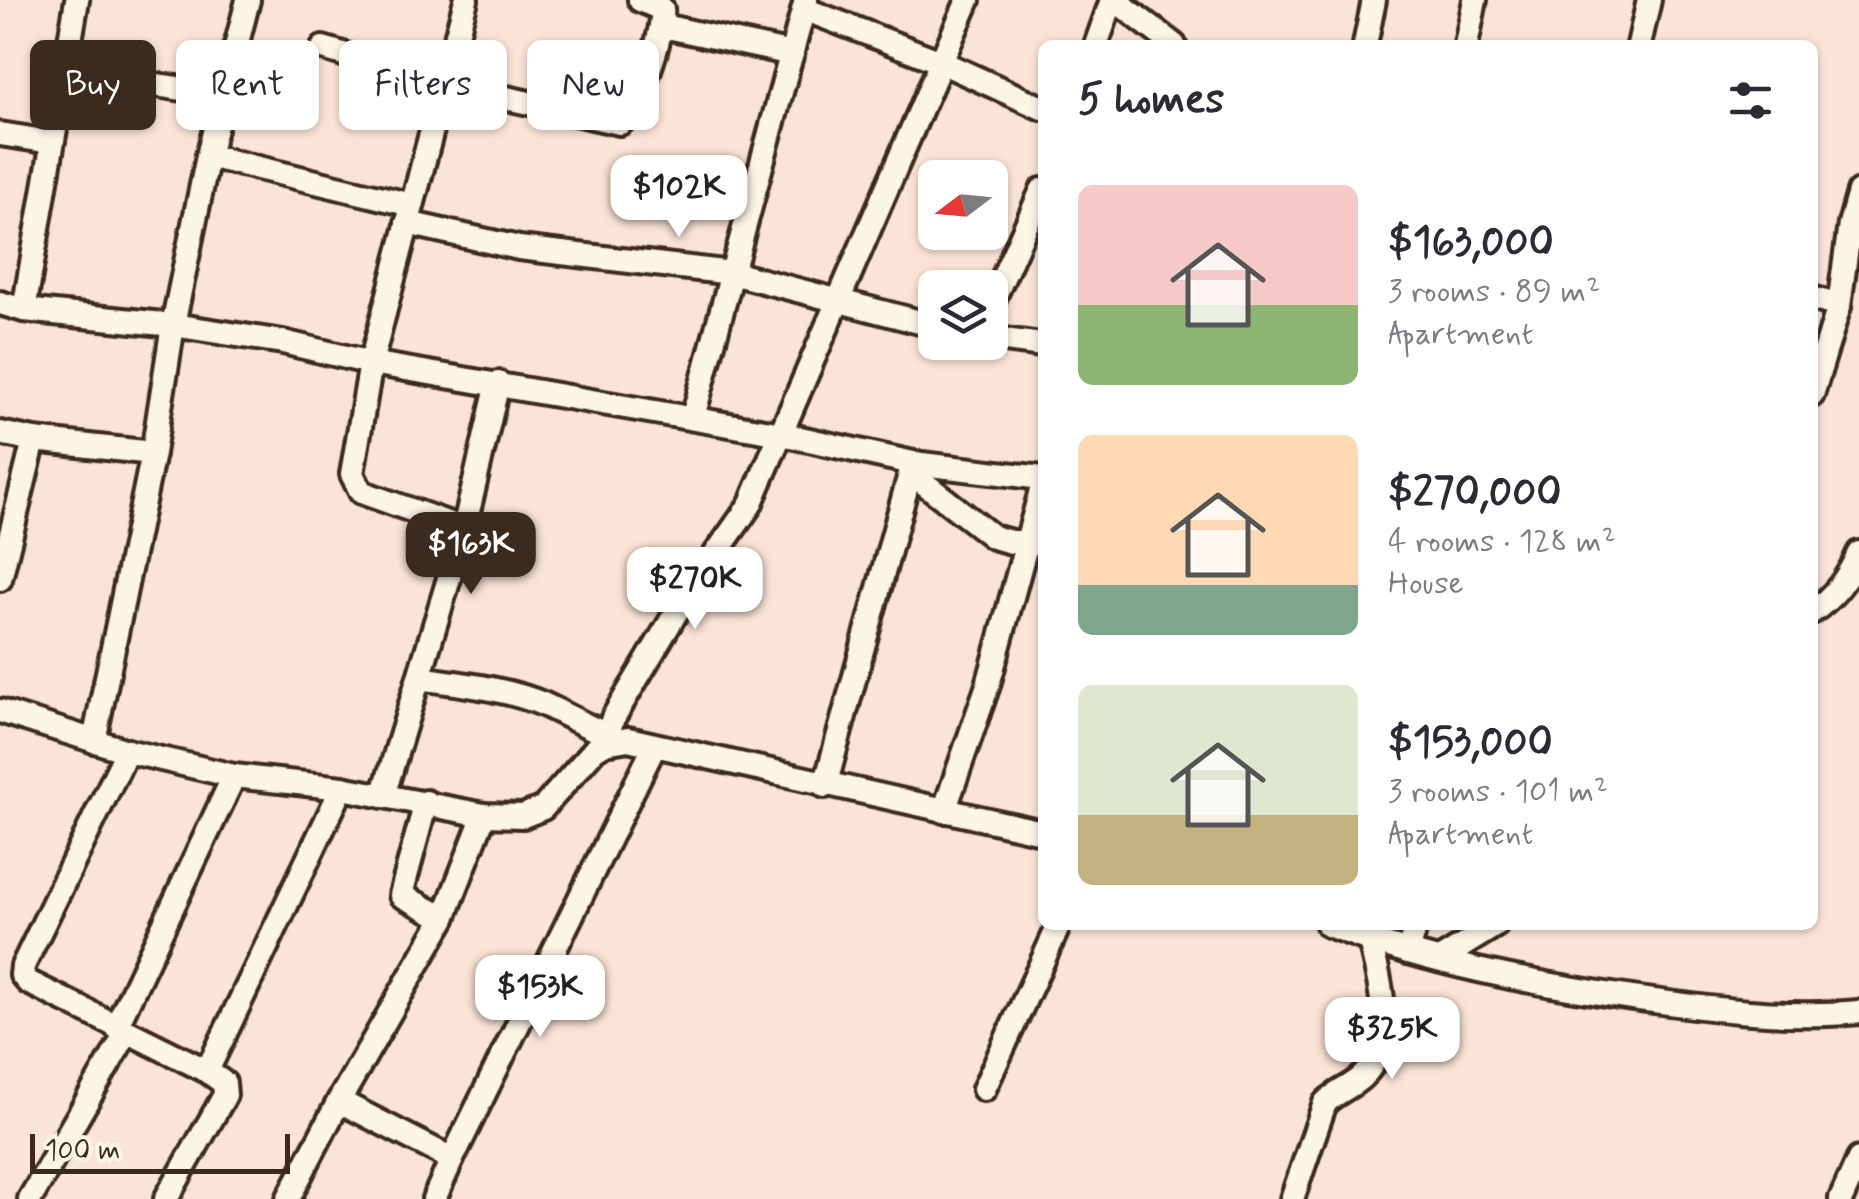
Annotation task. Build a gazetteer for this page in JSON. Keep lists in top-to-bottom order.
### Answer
{
  "scale_bar": "100 m",
  "north": "left",
  "page": {
    "chip": [
      "Buy",
      "Rent",
      "Filters",
      "New"
    ],
    "heading": "5 homes",
    "price": [
      "$102K",
      "$163K",
      "$270K",
      "$153K",
      "$325K"
    ],
    "list": [
      {
        "name": "$163,000",
        "note": "3 rooms · 89 m² · Apartment"
      },
      {
        "name": "$270,000",
        "note": "4 rooms · 128 m² · House"
      },
      {
        "name": "$153,000",
        "note": "3 rooms · 101 m² · Apartment"
      }
    ],
    "scale": "100 m"
  }
}
